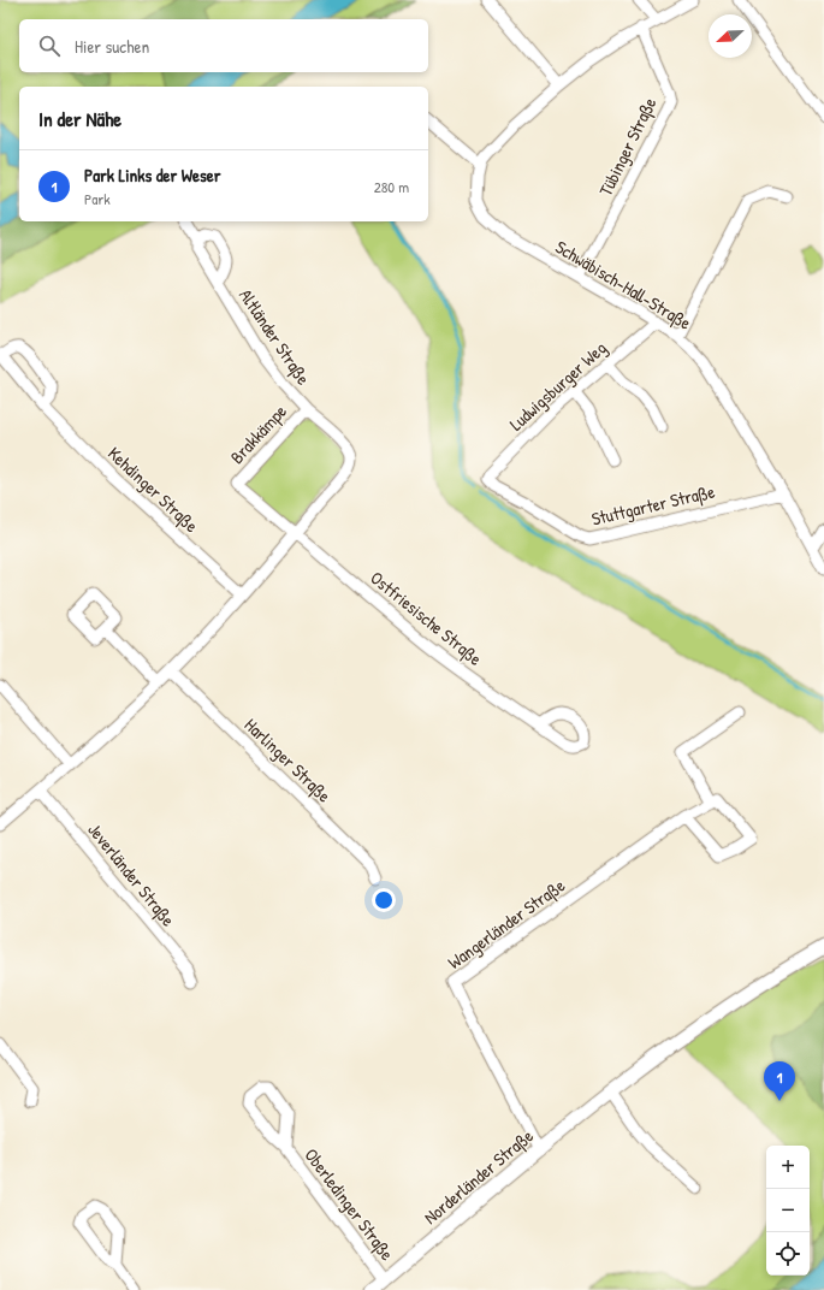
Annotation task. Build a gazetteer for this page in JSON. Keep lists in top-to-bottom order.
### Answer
{
  "streets": {
    "street": [
      "Tübinger Straße",
      "Schwäbisch-Hall-Straße",
      "Altländer Straße",
      "Ludwigsburger Weg",
      "Brakkämpe",
      "Kehdinger Straße",
      "Stuttgarter Straße",
      "Ostfriesische Straße",
      "Harlinger Straße",
      "Jeverländer Straße",
      "Wangerländer Straße",
      "Norderländer Straße",
      "Oberledinger Straße"
    ]
  },
  "crossings": [
    ["Tübinger Straße", "Schwäbisch-Hall-Straße"],
    ["Schwäbisch-Hall-Straße", "Ludwigsburger Weg"],
    ["Schwäbisch-Hall-Straße", "Stuttgarter Straße"],
    ["Altländer Straße", "Brakkämpe"],
    ["Ludwigsburger Weg", "Stuttgarter Straße"],
    ["Brakkämpe", "Kehdinger Straße"],
    ["Brakkämpe", "Ostfriesische Straße"],
    ["Brakkämpe", "Harlinger Straße"],
    ["Brakkämpe", "Jeverländer Straße"],
    ["Wangerländer Straße", "Norderländer Straße"],
    ["Norderländer Straße", "Oberledinger Straße"]
  ],
  "north": "bottom left",
  "page": {
    "search": "Hier suchen",
    "heading": "In der Nähe",
    "list": [
      {
        "mark": "1",
        "name": "Park Links der Weser",
        "note": "Park",
        "value": "280 m"
      }
    ],
    "pins": "1",
    "map_buttons": ["+", "−"]
  }
}
